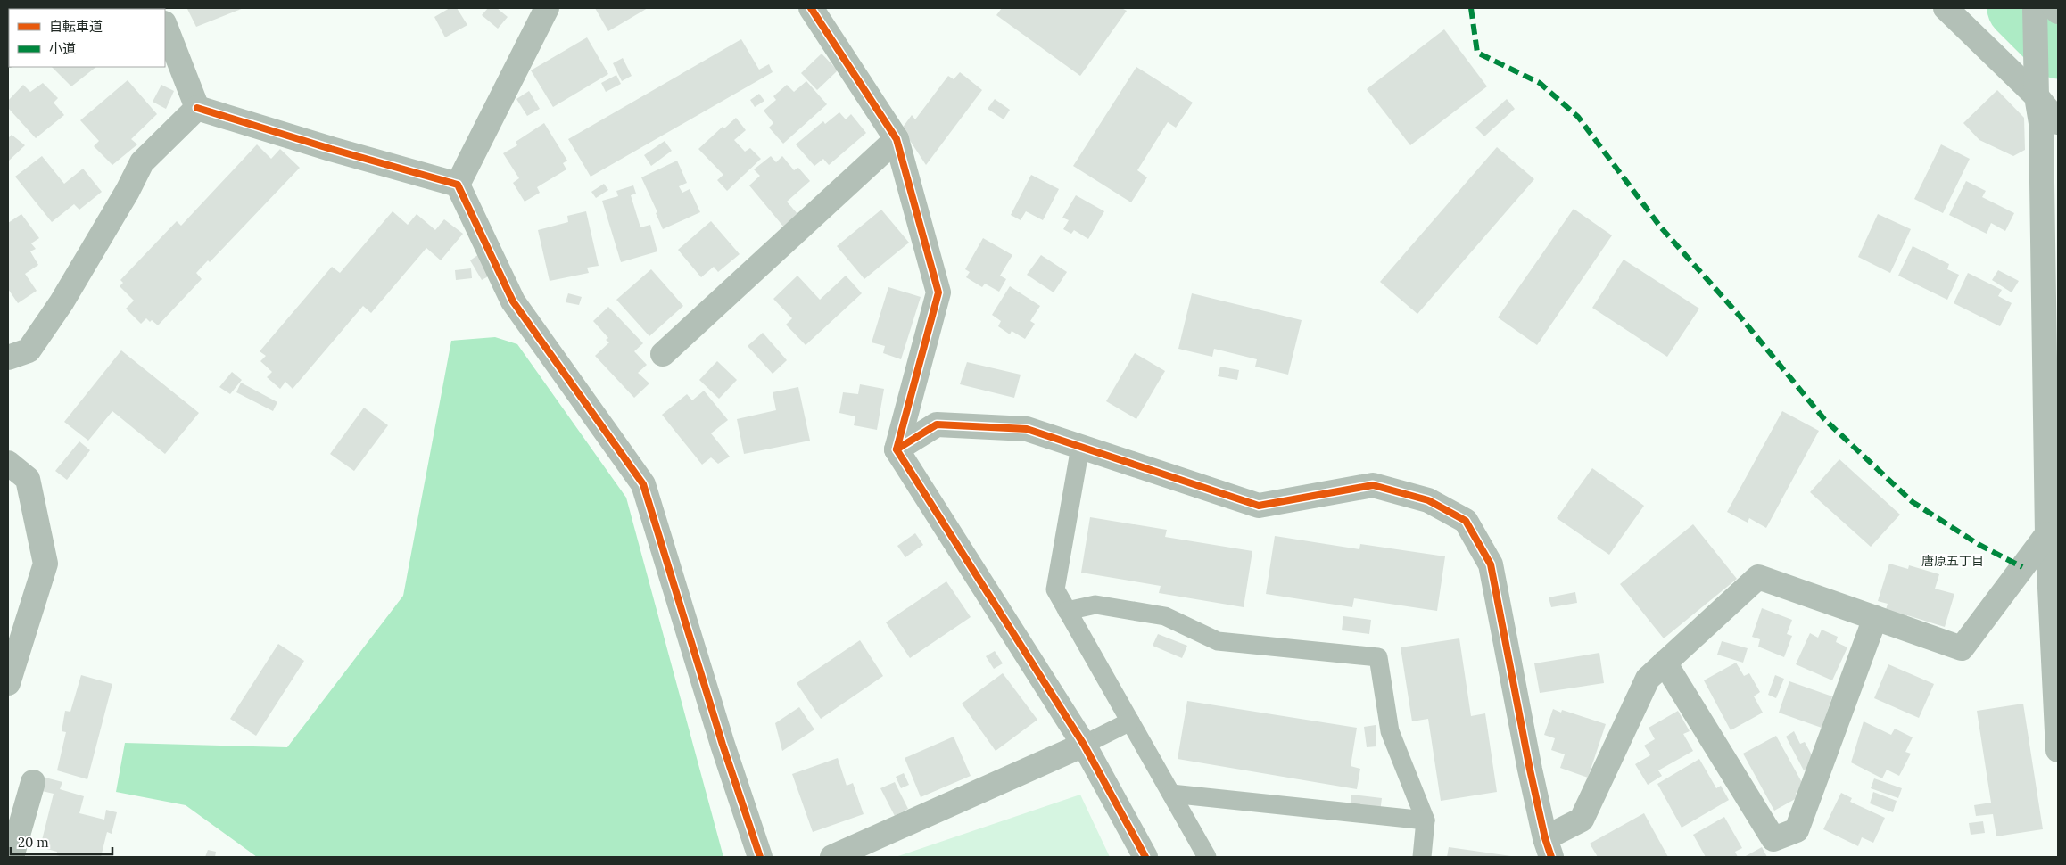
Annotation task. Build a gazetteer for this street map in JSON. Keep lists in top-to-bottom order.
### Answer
{
  "districts": ["唐原五丁目"],
  "legend": ["自転車道", "小道"],
  "scale_bar": "20 m"
}
